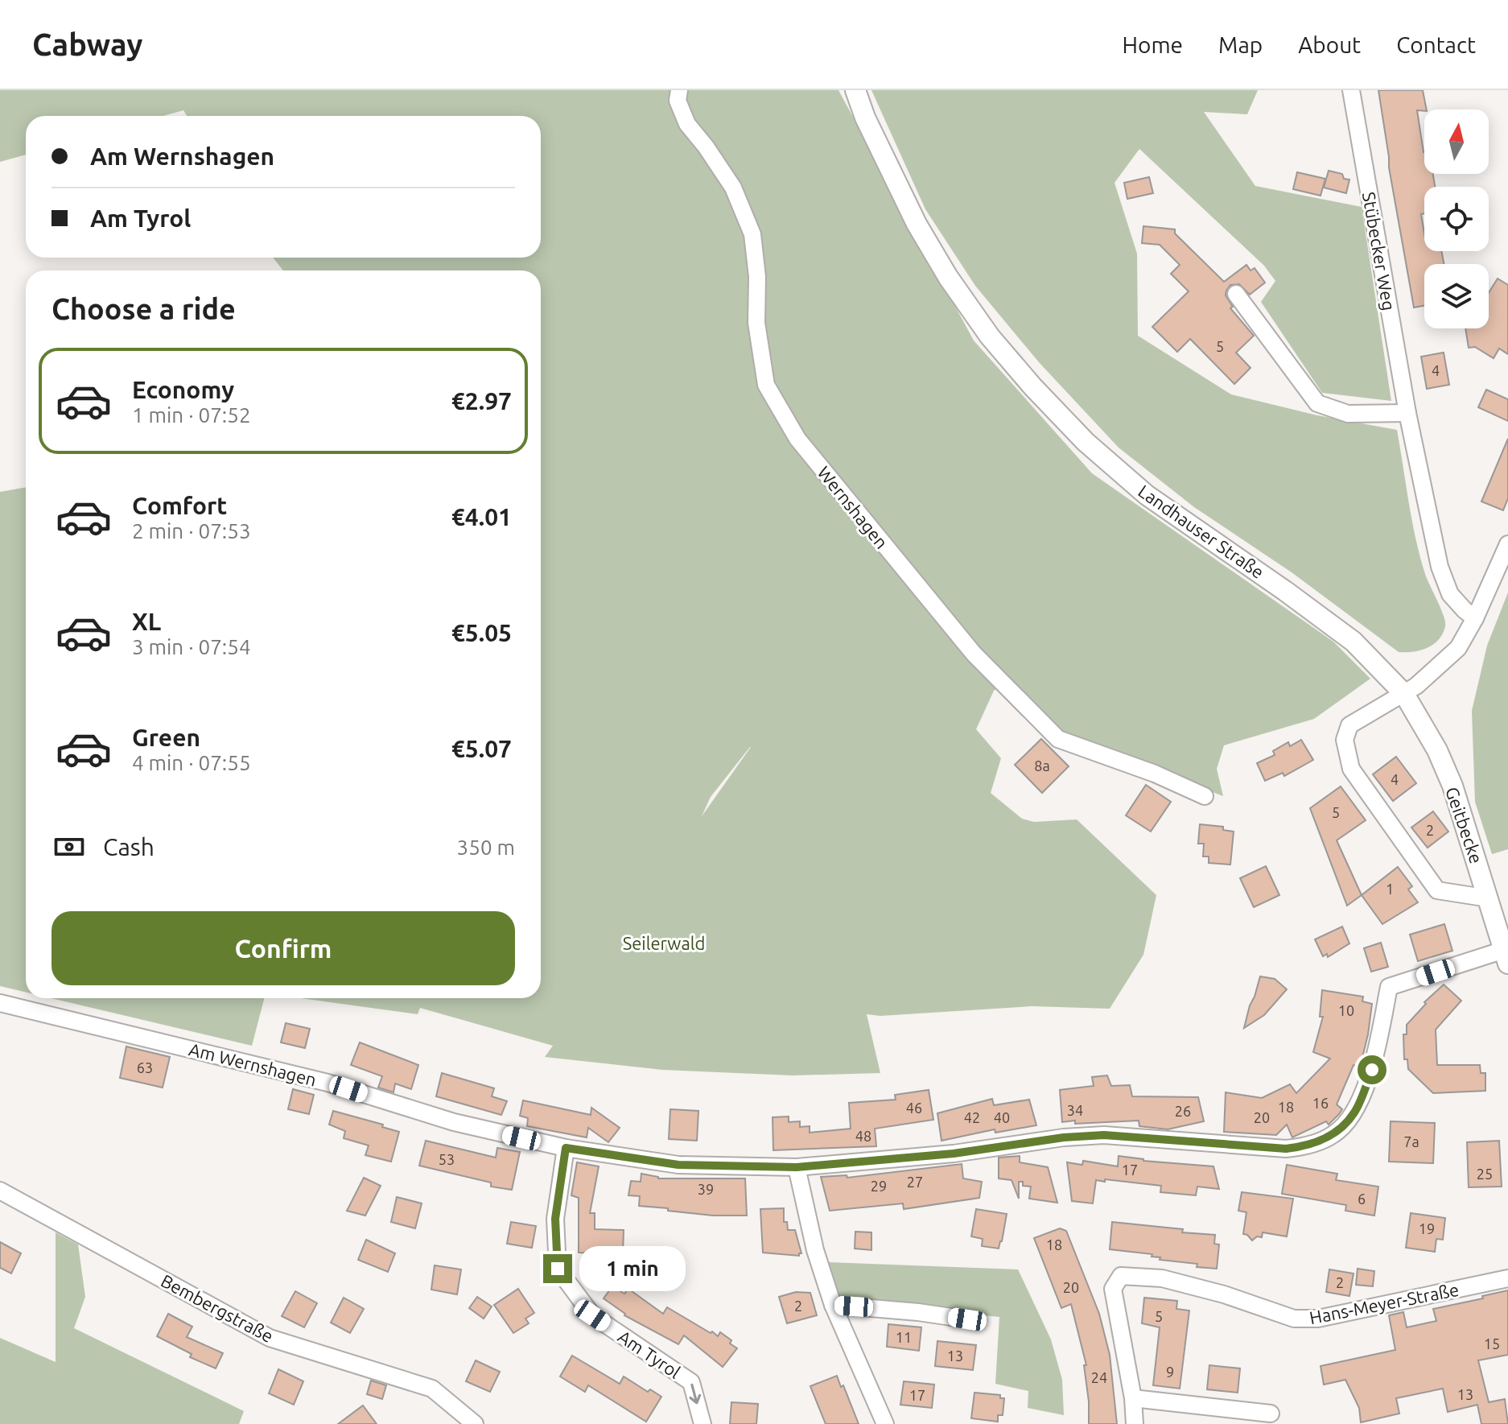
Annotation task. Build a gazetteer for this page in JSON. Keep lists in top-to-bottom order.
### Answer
{
  "streets": {
    "street": [
      "Stübecker Weg",
      "Wernshagen",
      "Landhauser Straße",
      "Geitbecke",
      "Am Wernshagen",
      "Hans-Meyer-Straße",
      "Bembergstraße",
      "Am Tyrol"
    ]
  },
  "crossings": [
    ["Landhauser Straße", "Geitbecke"],
    ["Geitbecke", "Am Wernshagen"],
    ["Am Wernshagen", "Am Tyrol"]
  ],
  "one_way": ["Am Tyrol"],
  "parks": ["Seilerwald"],
  "house_numbers": [
    "5",
    "4",
    "8a",
    "4",
    "5",
    "2",
    "1",
    "10",
    "63",
    "16",
    "18",
    "46",
    "34",
    "26",
    "42",
    "40",
    "20",
    "48",
    "7a",
    "53",
    "17",
    "25",
    "27",
    "29",
    "39",
    "6",
    "19",
    "18",
    "2",
    "20",
    "2",
    "5",
    "11",
    "15",
    "13",
    "9",
    "24",
    "13",
    "17"
  ],
  "north": "top",
  "page": {
    "header": "Cabway",
    "nav": [
      "Home",
      "Map",
      "About",
      "Contact"
    ],
    "banner": ["Am Wernshagen", "Am Tyrol"],
    "heading": "Choose a ride",
    "list": [
      {
        "name": "Economy",
        "note": "1 min · 07:52",
        "value": "€2.97"
      },
      {
        "name": "Comfort",
        "note": "2 min · 07:53",
        "value": "€4.01"
      },
      {
        "name": "XL",
        "note": "3 min · 07:54",
        "value": "€5.05"
      },
      {
        "name": "Green",
        "note": "4 min · 07:55",
        "value": "€5.07"
      }
    ],
    "pay": ["Cash", "350 m"],
    "buttons": "Confirm",
    "bubble": "1 min"
  }
}
